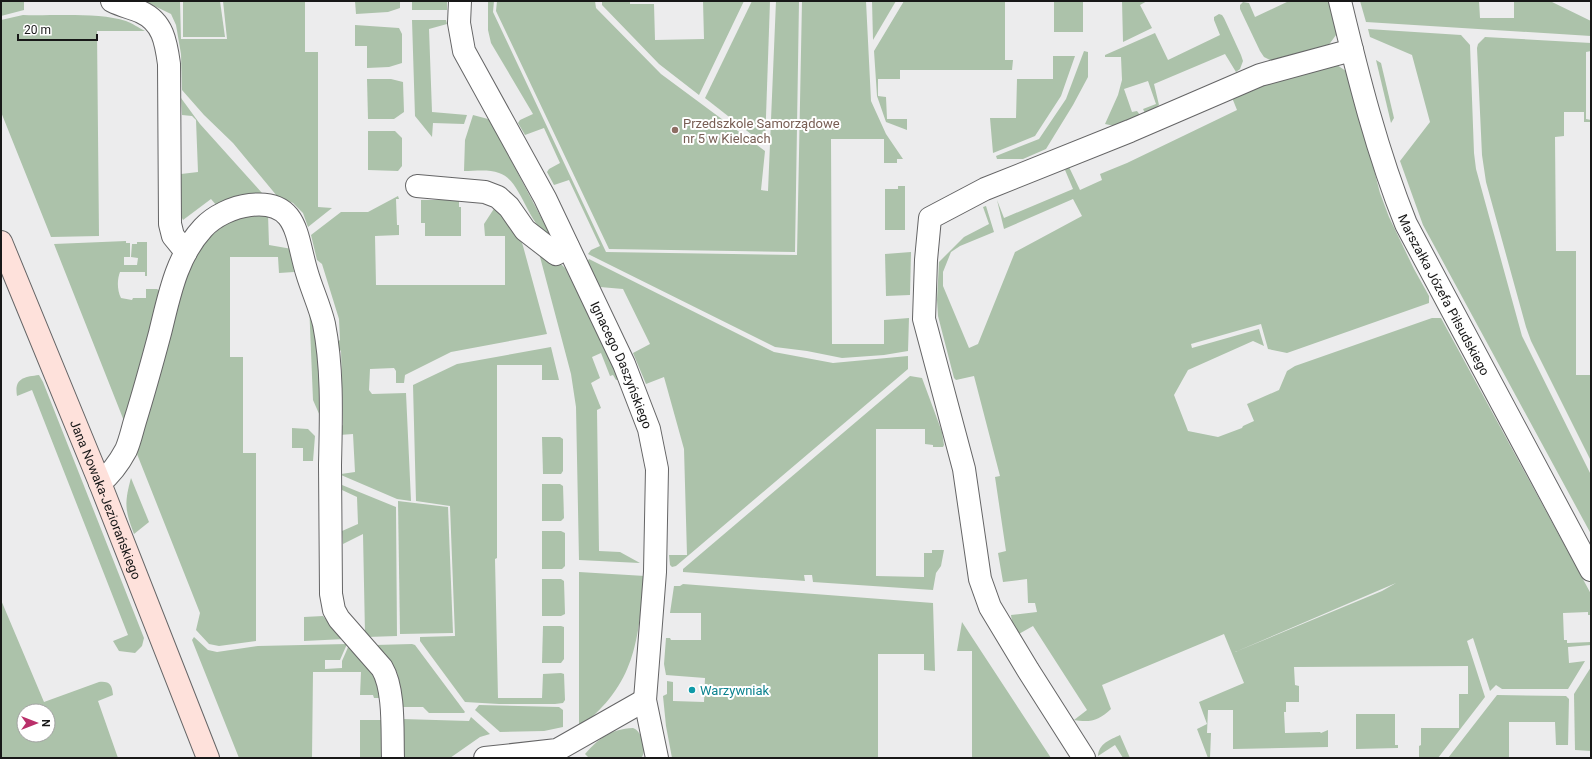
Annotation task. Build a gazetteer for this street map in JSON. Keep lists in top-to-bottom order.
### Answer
{
  "streets": {
    "street": ["Marszałka Józefa Piłsudskiego", "Ignacego Daszyńskiego", "Jana Nowaka-Jeziorańskiego"]
  },
  "places": ["Przedszkole Samorządowe nr 5 w Kielcach", "Warzywniak"],
  "scale_bar": "20 m",
  "north": "right"
}
